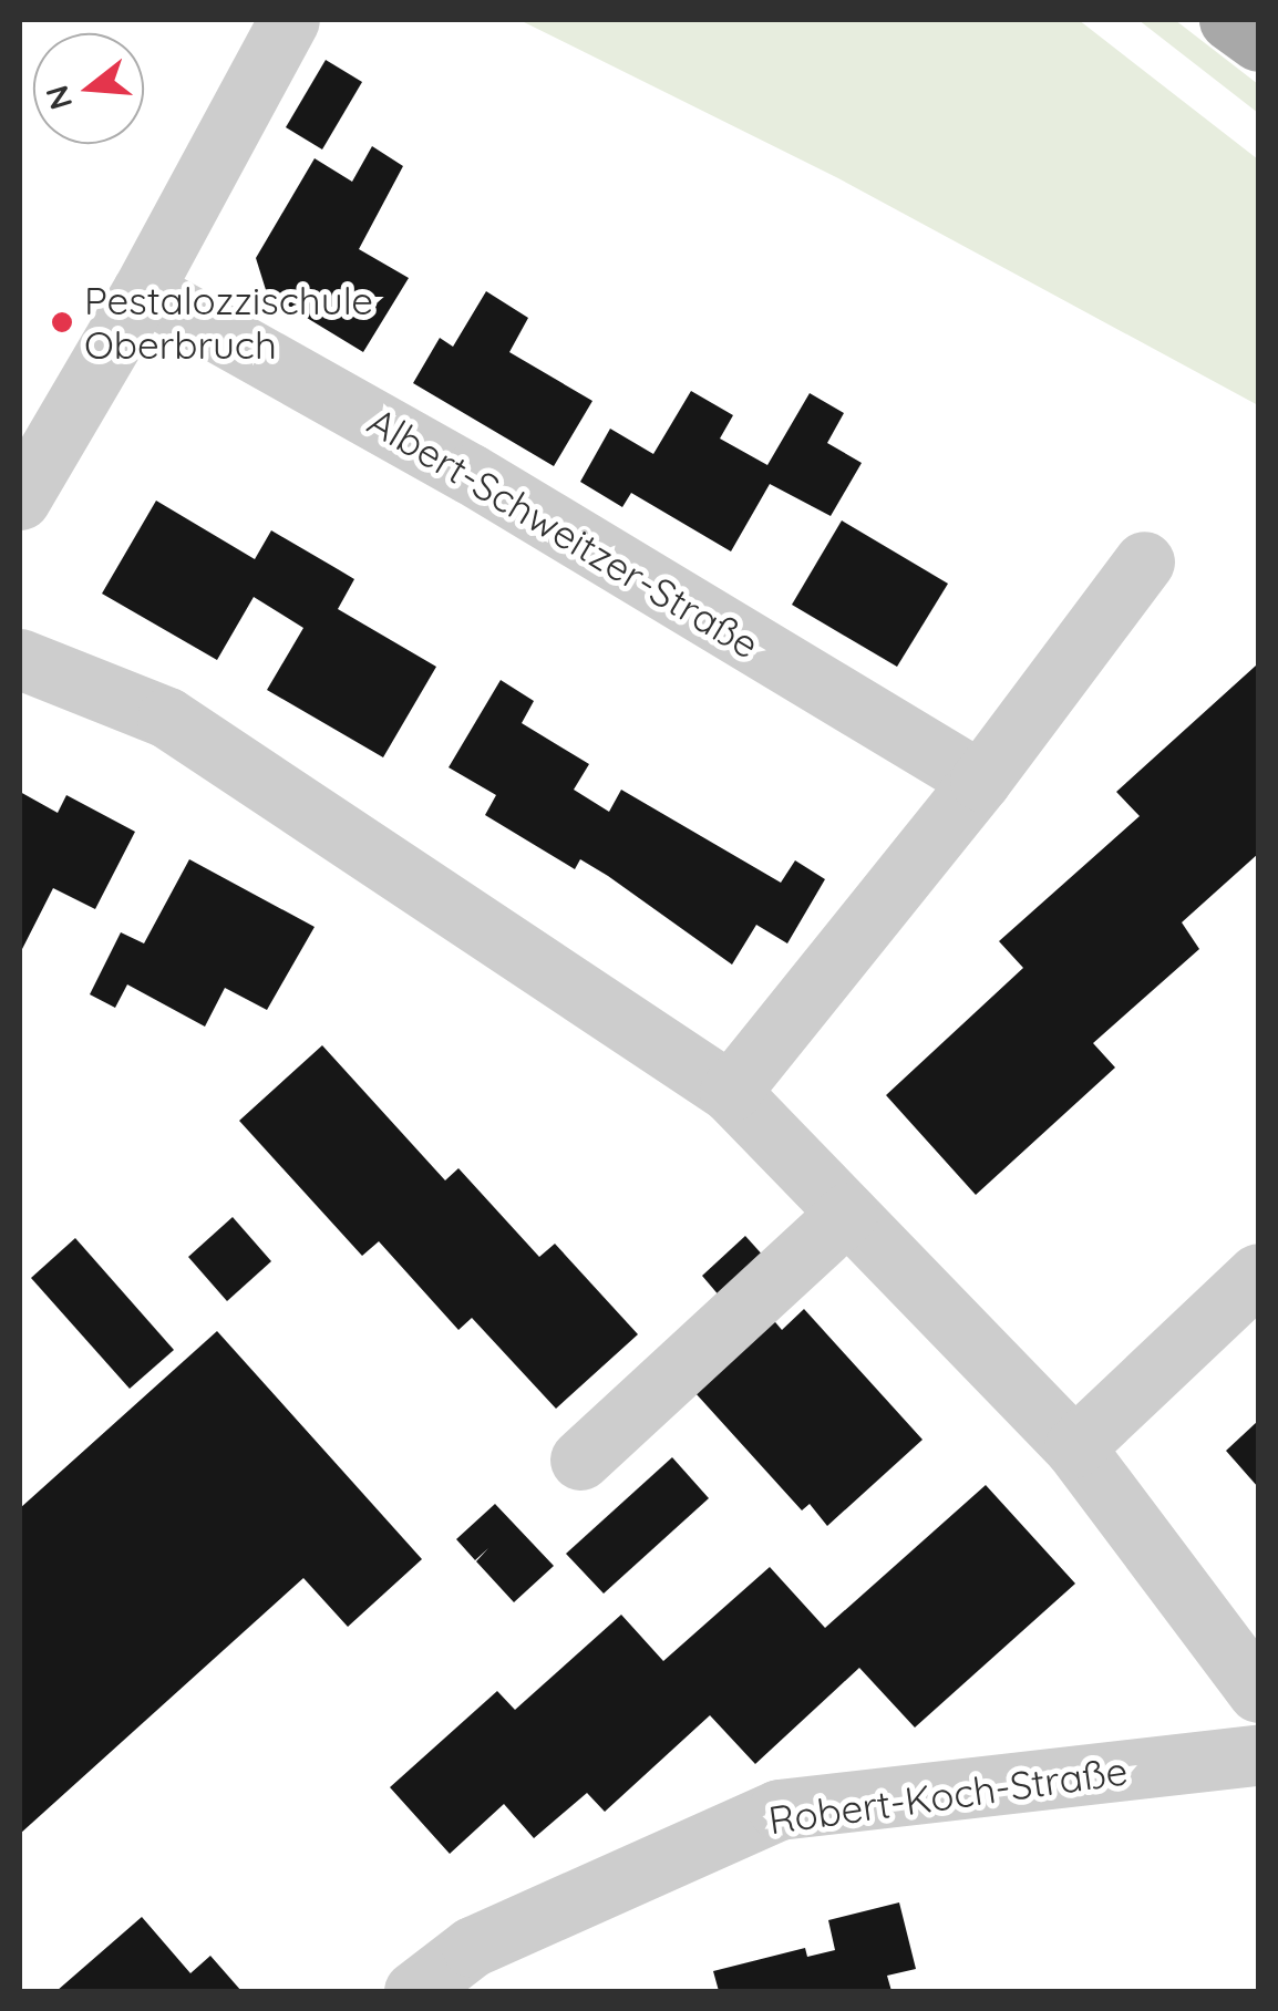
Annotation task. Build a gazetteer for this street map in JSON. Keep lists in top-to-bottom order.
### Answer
{
  "streets": {
    "street": ["Albert-Schweitzer-Straße", "Robert-Koch-Straße"]
  },
  "places": ["Pestalozzischule Oberbruch"],
  "north": "left"
}
